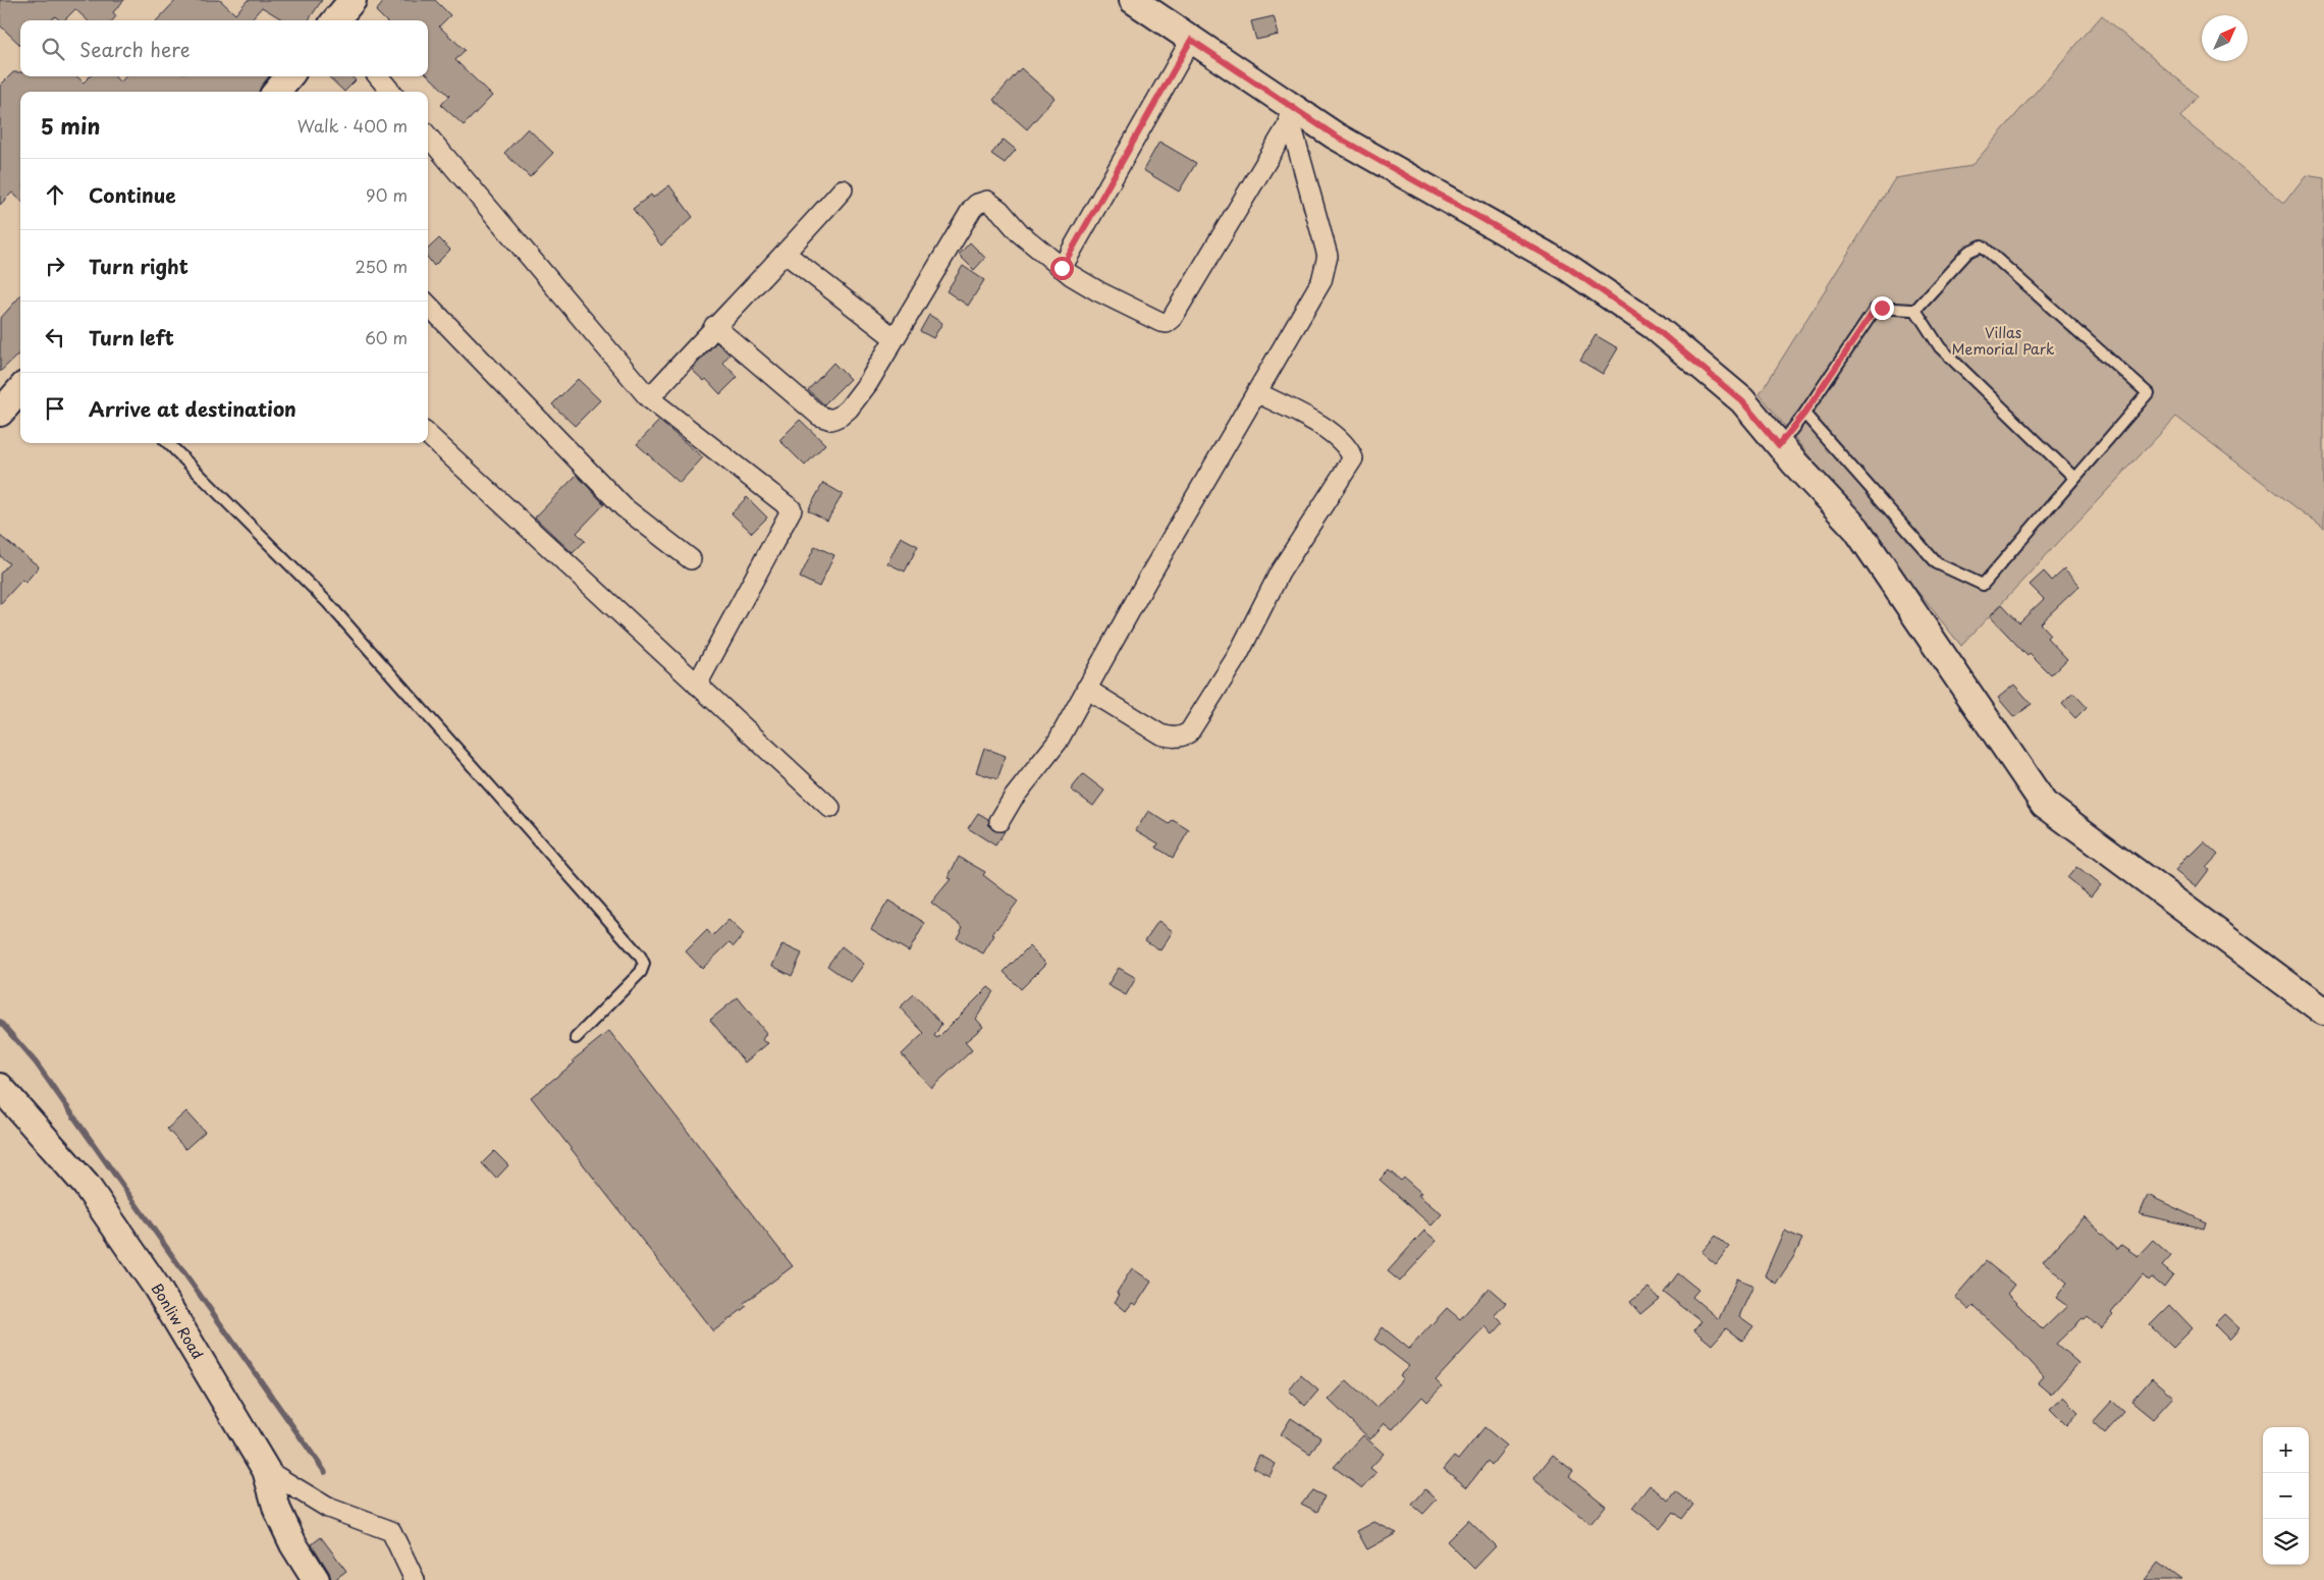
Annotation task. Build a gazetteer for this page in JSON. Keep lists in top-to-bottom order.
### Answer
{
  "streets": {
    "street": ["Bonliw Road"]
  },
  "parks": ["Villas Memorial Park"],
  "north": "top right",
  "page": {
    "search": "Search here",
    "heading": ["5 min", "Walk · 400 m"],
    "list": [
      ["Continue", "90 m"],
      ["Turn right", "250 m"],
      ["Turn left", "60 m"],
      "Arrive at destination"
    ],
    "map_buttons": ["+", "−"]
  }
}
